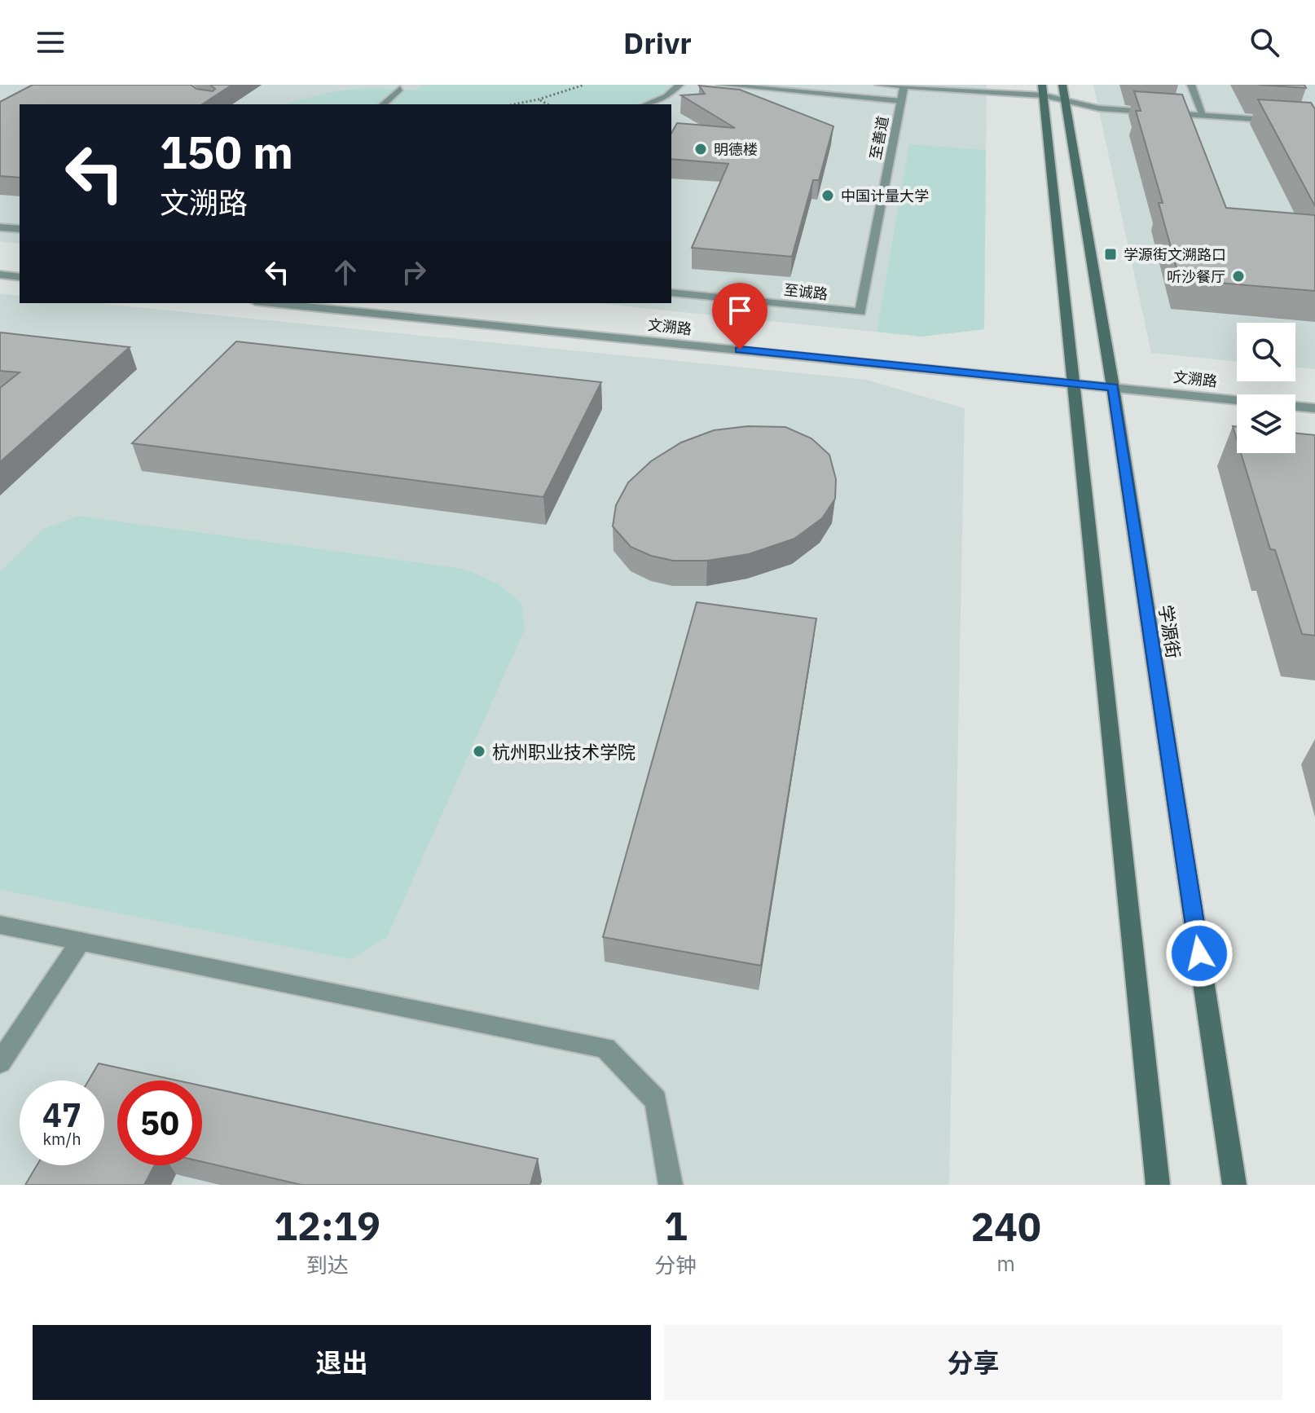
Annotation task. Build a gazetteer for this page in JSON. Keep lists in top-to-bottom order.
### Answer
{
  "streets": {
    "main road": ["学源街"],
    "street": ["至善道", "至诚路", "文溯路"]
  },
  "crossings": [
    ["至善道", "至诚路"],
    ["文溯路", "学源街"]
  ],
  "places": {
    "other": [
      "明德楼",
      "中国计量大学",
      "听沙餐厅",
      "杭州职业技术学院"
    ],
    "transit": ["学源街文溯路口"]
  },
  "page": {
    "header": "Drivr",
    "turn": ["150 m", "文溯路"],
    "speed": "47 km/h",
    "limit": "50",
    "eta": [
      "12:19",
      "到达",
      "1",
      "分钟",
      "240",
      "m"
    ],
    "buttons": ["退出", "分享"]
  }
}
